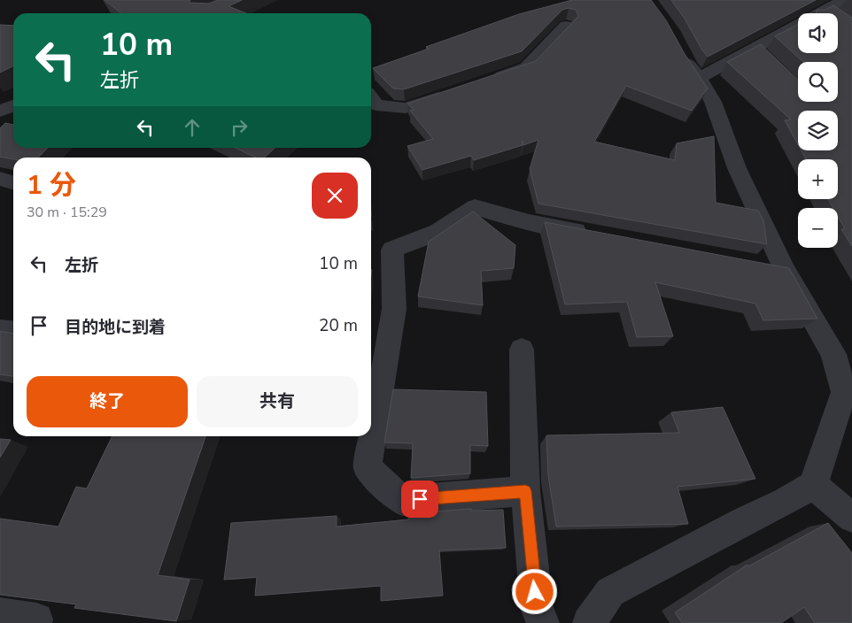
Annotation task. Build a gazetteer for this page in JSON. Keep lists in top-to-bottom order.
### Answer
{
  "page": {
    "map_buttons": ["+", "−"],
    "turn": ["10 m", "左折"],
    "heading": ["1 分", "30 m · 15:29"],
    "list": [
      {
        "name": "左折",
        "value": "10 m"
      },
      {
        "name": "目的地に到着",
        "value": "20 m"
      }
    ],
    "buttons": ["終了", "共有"]
  }
}
